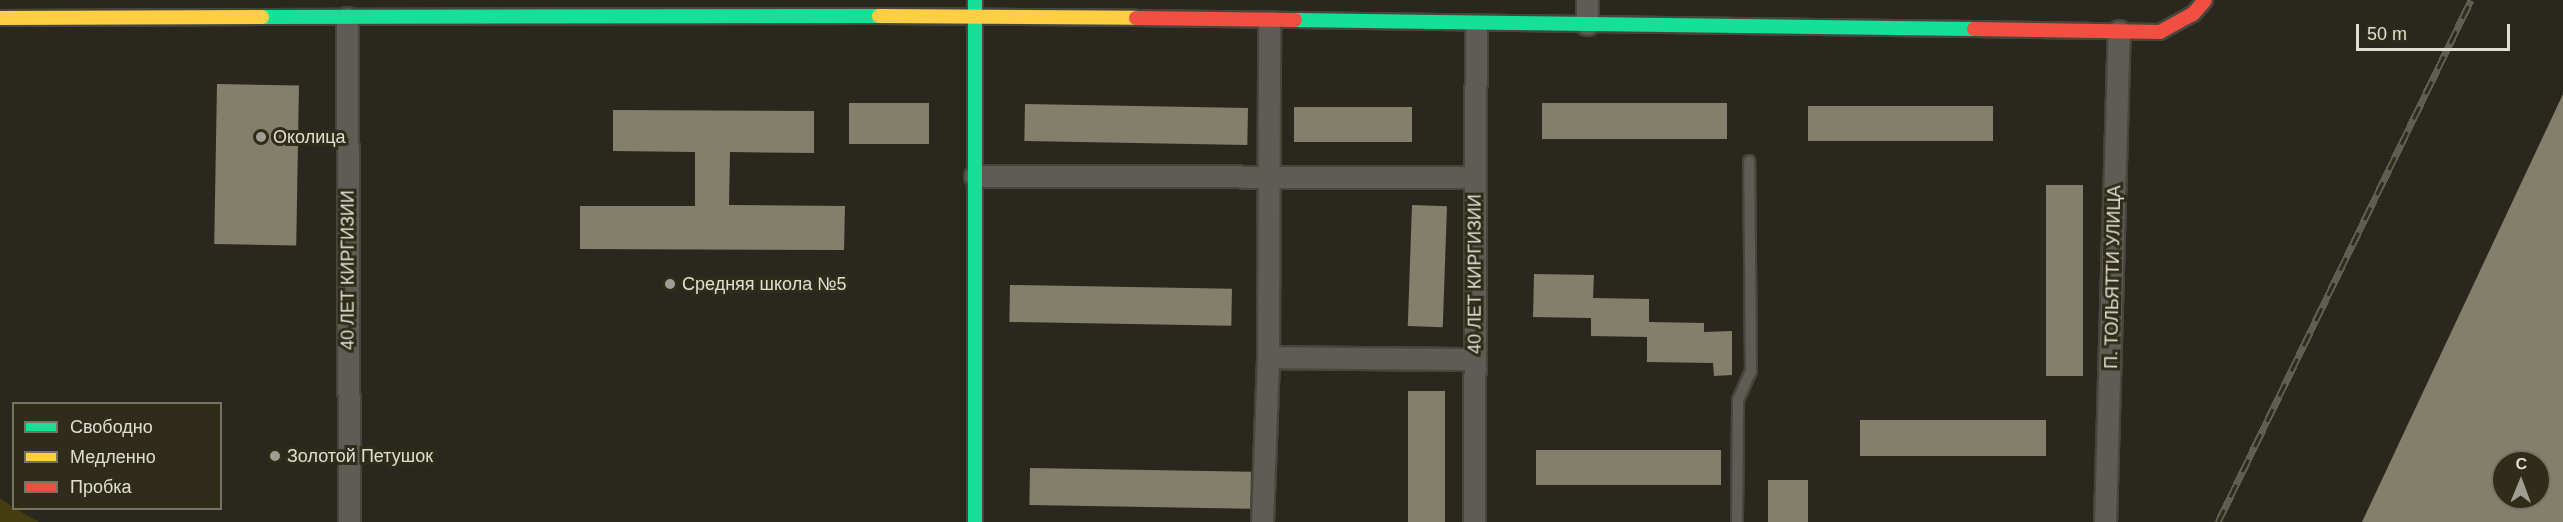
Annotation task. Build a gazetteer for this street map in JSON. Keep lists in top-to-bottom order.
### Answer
{
  "streets": {
    "street": ["40 ЛЕТ КИРГИЗИИ", "П. ТОЛЬЯТТИ УЛИЦА"]
  },
  "places": ["Околица", "Средняя школа №5", "Золотой Петушок"],
  "legend": ["Свободно", "Медленно", "Пробка"],
  "scale_bar": "50 m",
  "north": "top"
}
